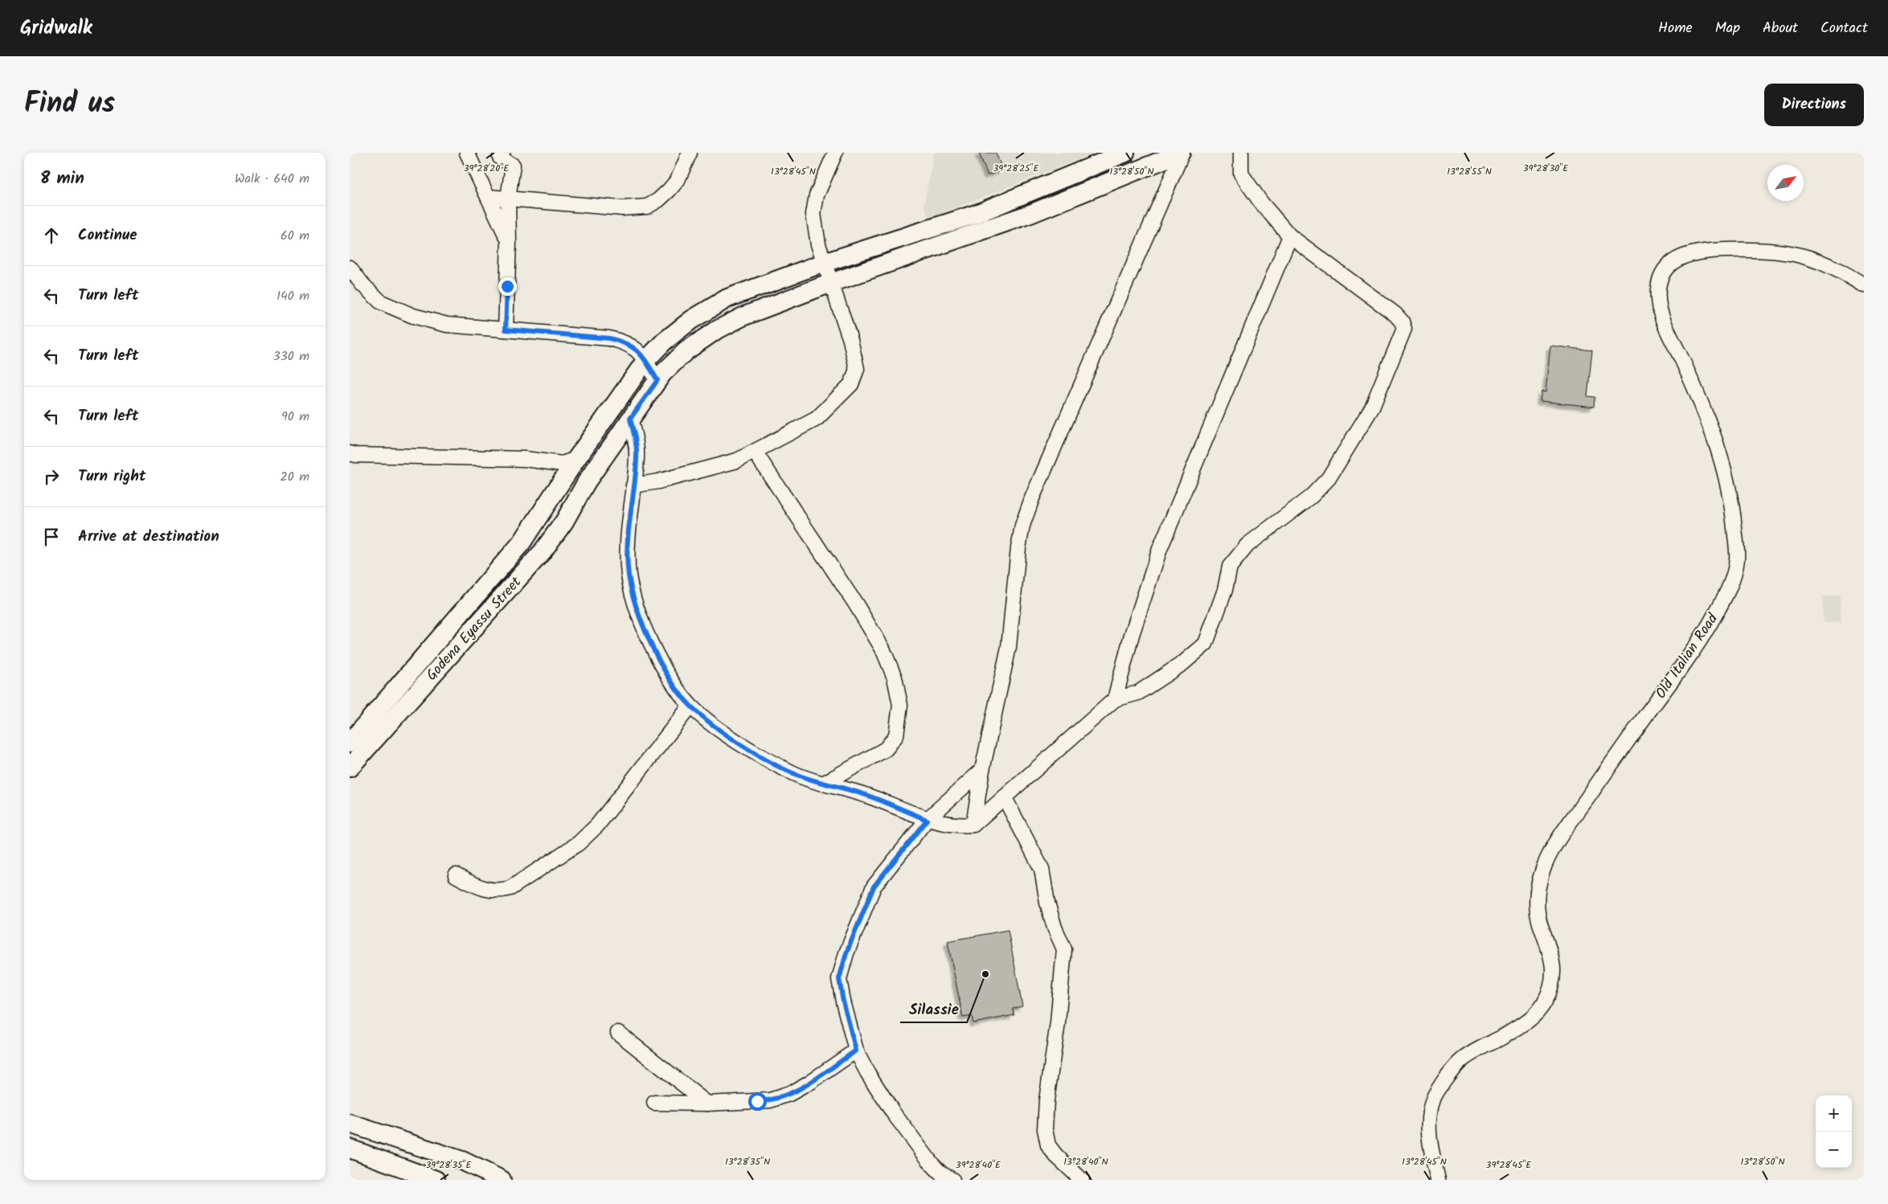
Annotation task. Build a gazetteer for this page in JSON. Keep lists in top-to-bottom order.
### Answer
{
  "streets": {
    "main road": ["Godena Eyassu Street"],
    "street": ["Old Italian Road"]
  },
  "places": ["Silassie"],
  "north": "top right",
  "page": {
    "header": "Gridwalk",
    "nav": [
      "Home",
      "Map",
      "About",
      "Contact"
    ],
    "title": "Find us",
    "buttons": "Directions",
    "heading": ["8 min", "Walk · 640 m"],
    "list": [
      ["Continue", "60 m"],
      ["Turn left", "140 m"],
      ["Turn left", "330 m"],
      ["Turn left", "90 m"],
      ["Turn right", "20 m"],
      "Arrive at destination"
    ],
    "map_buttons": ["+", "−"]
  },
  "coordinates": [
    "39°28'20\"E",
    "39°28'25\"E",
    "39°28'30\"E",
    "13°28'45\"N",
    "13°28'50\"N",
    "13°28'55\"N",
    "13°28'35\"N",
    "13°28'40\"N",
    "39°28'35\"E",
    "39°28'40\"E",
    "39°28'45\"E"
  ]
}
